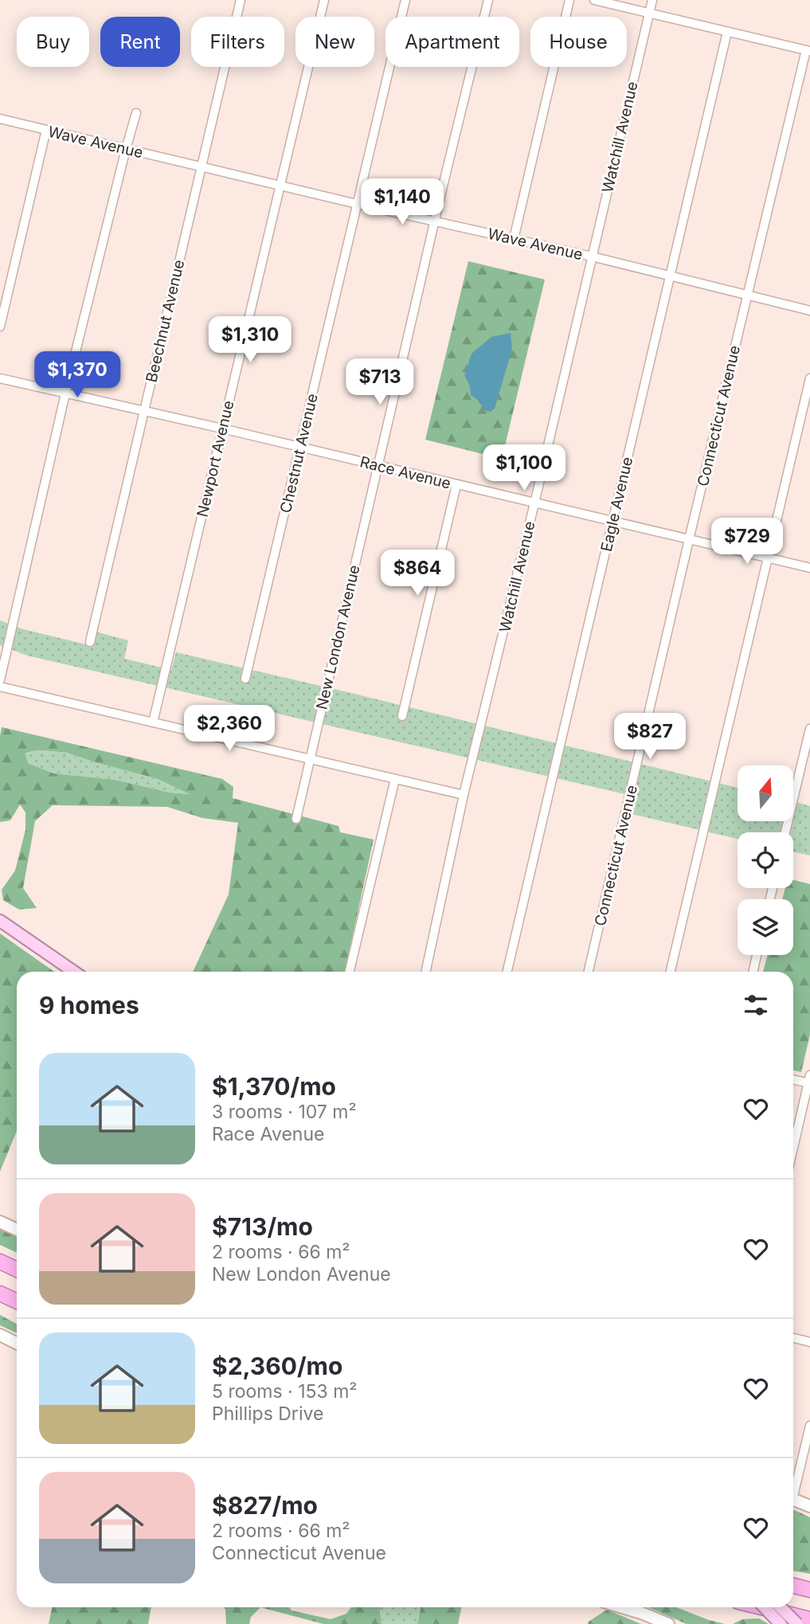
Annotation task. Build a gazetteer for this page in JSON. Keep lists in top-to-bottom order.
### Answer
{
  "streets": {
    "street": [
      "Watchill Avenue",
      "Wave Avenue",
      "Beechnut Avenue",
      "Connecticut Avenue",
      "Chestnut Avenue",
      "Newport Avenue",
      "Race Avenue",
      "Eagle Avenue",
      "New London Avenue"
    ]
  },
  "crossings": [
    ["Watchill Avenue", "Wave Avenue"],
    ["Watchill Avenue", "Race Avenue"],
    ["Wave Avenue", "Beechnut Avenue"],
    ["Wave Avenue", "Connecticut Avenue"],
    ["Wave Avenue", "Chestnut Avenue"],
    ["Wave Avenue", "Newport Avenue"],
    ["Wave Avenue", "Eagle Avenue"],
    ["Wave Avenue", "New London Avenue"],
    ["Beechnut Avenue", "Race Avenue"],
    ["Connecticut Avenue", "Race Avenue"],
    ["Chestnut Avenue", "Race Avenue"],
    ["Newport Avenue", "Race Avenue"],
    ["Race Avenue", "Eagle Avenue"],
    ["Race Avenue", "New London Avenue"]
  ],
  "north": "top",
  "page": {
    "chip": [
      "Buy",
      "Rent",
      "Filters",
      "New",
      "Apartment",
      "House"
    ],
    "price": [
      "$1,140",
      "$1,310",
      "$1,370",
      "$713",
      "$1,100",
      "$729",
      "$864",
      "$2,360",
      "$827"
    ],
    "heading": "9 homes",
    "list": [
      {
        "name": "$1,370/mo",
        "note": "3 rooms · 107 m² · Race Avenue"
      },
      {
        "name": "$713/mo",
        "note": "2 rooms · 66 m² · New London Avenue"
      },
      {
        "name": "$2,360/mo",
        "note": "5 rooms · 153 m² · Phillips Drive"
      },
      {
        "name": "$827/mo",
        "note": "2 rooms · 66 m² · Connecticut Avenue"
      }
    ]
  }
}
